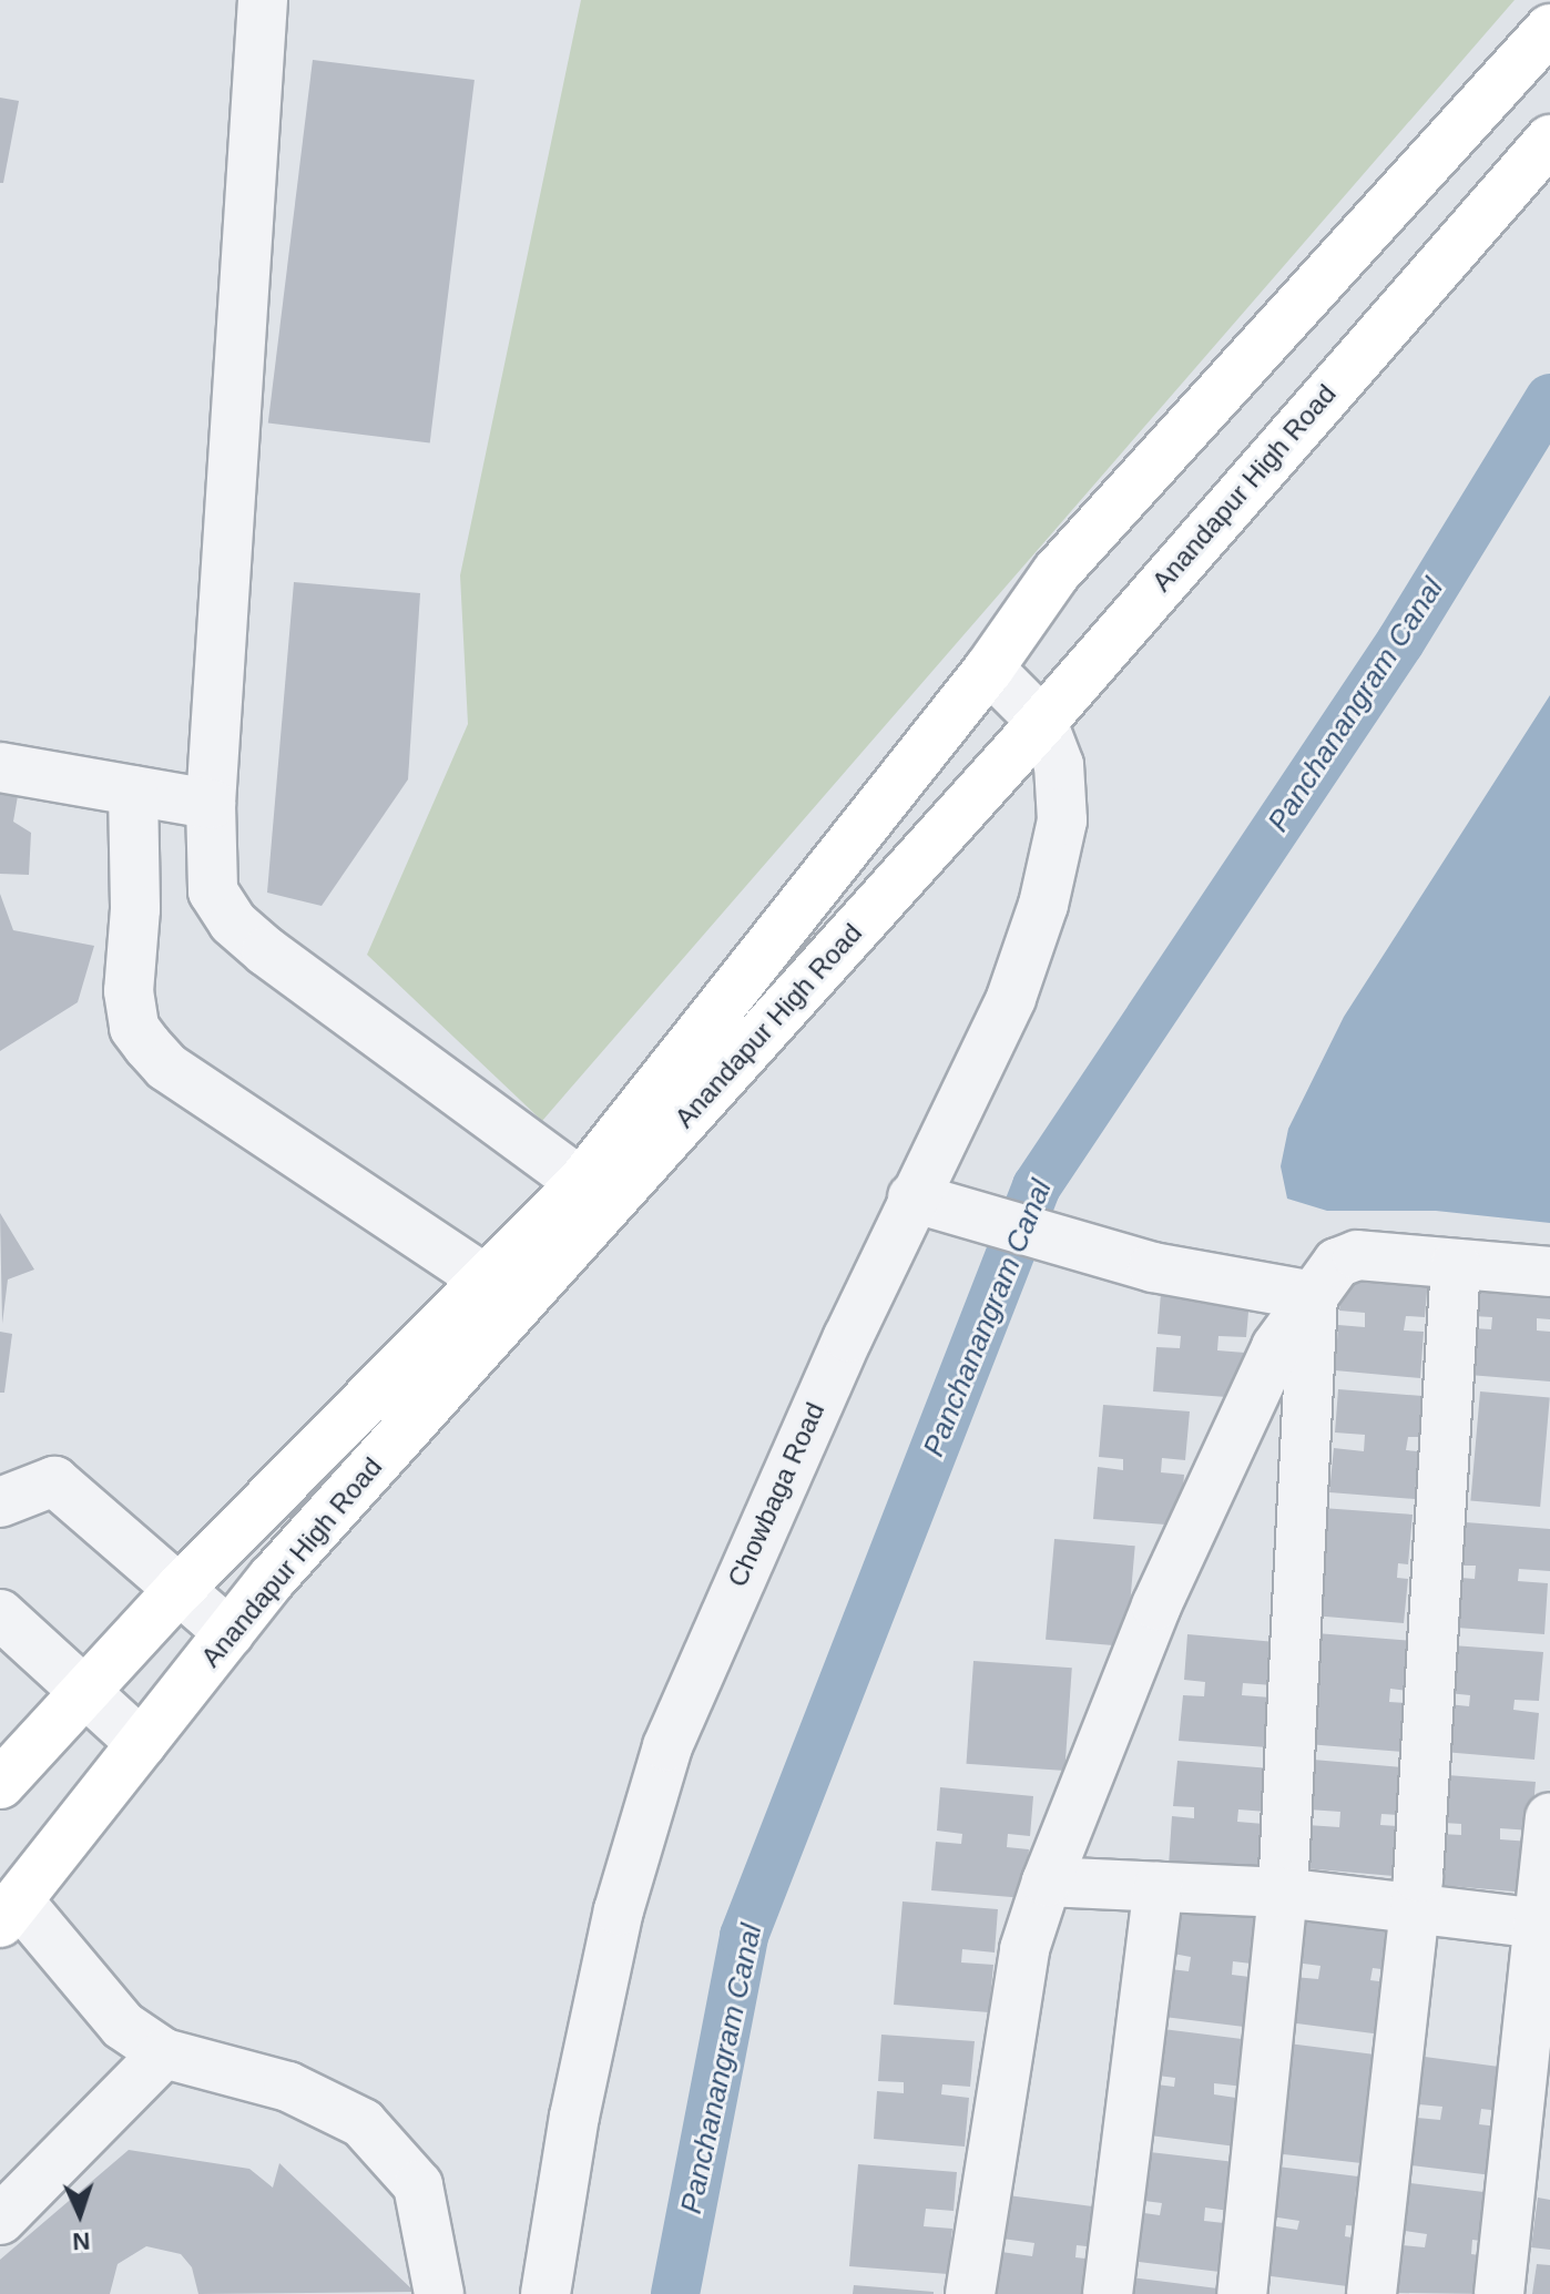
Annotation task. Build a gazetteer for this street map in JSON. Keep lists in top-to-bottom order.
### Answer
{
  "streets": {
    "main road": ["Anandapur High Road"],
    "street": ["Chowbaga Road"]
  },
  "crossings": [
    ["Anandapur High Road", "Chowbaga Road"]
  ],
  "water": ["Panchanangram Canal"],
  "north": "bottom"
}
